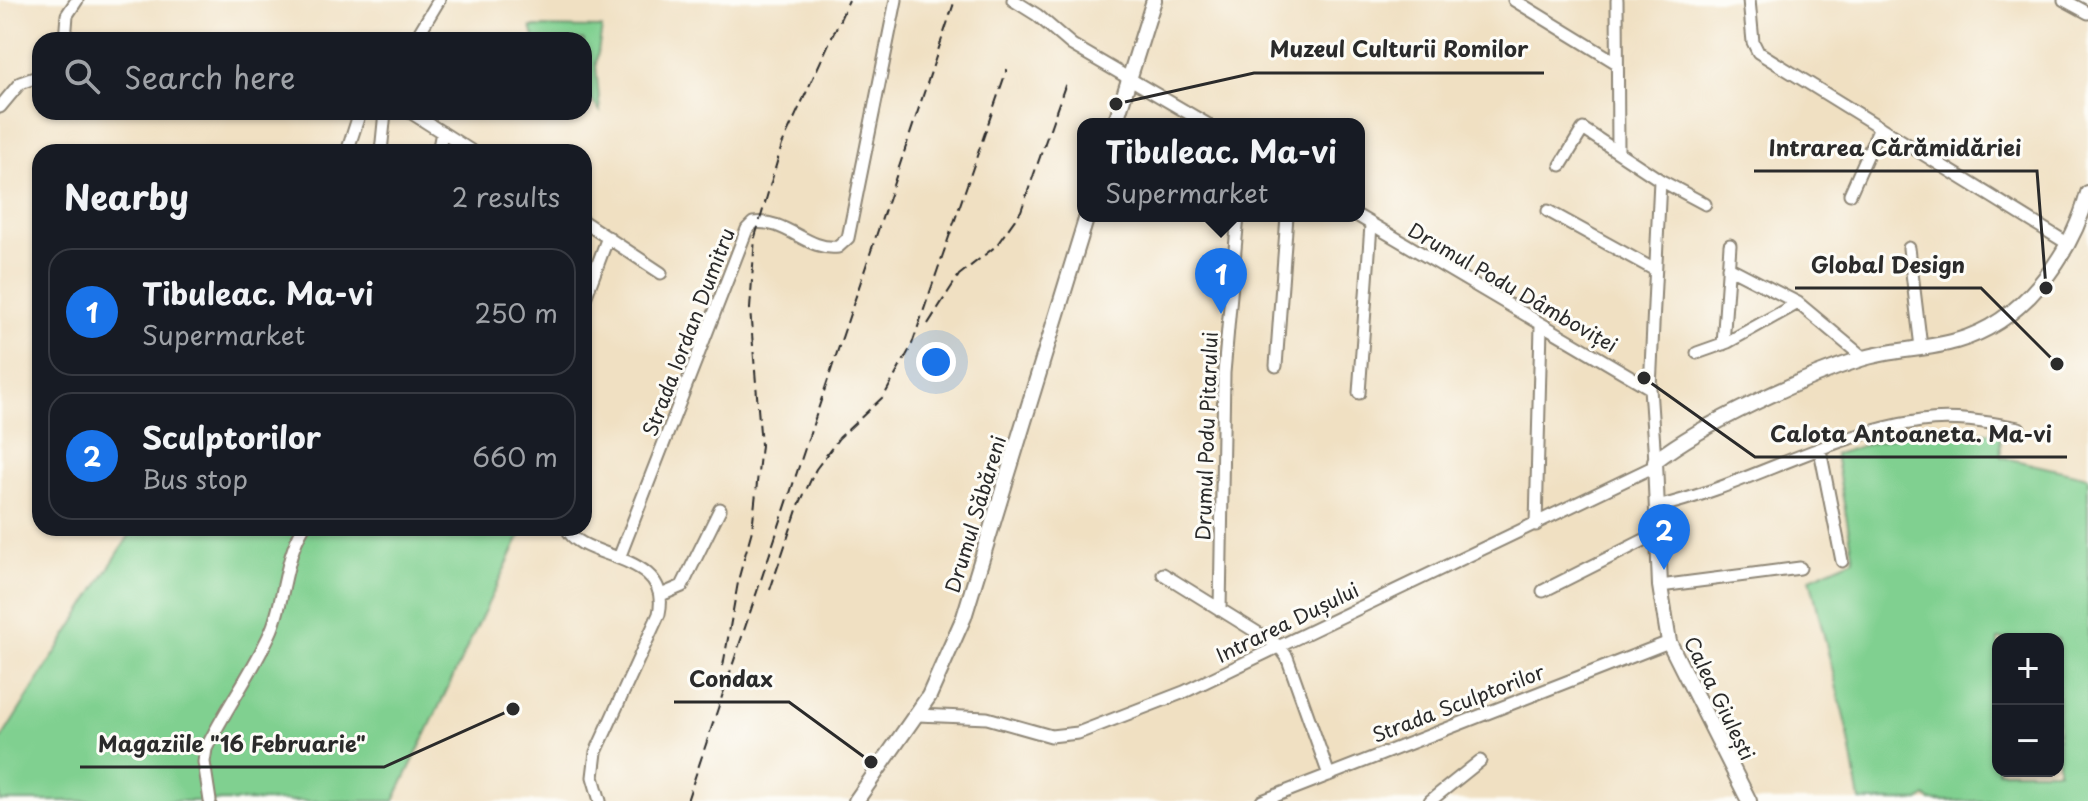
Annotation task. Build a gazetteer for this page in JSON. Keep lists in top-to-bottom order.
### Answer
{
  "streets": {
    "main road": ["Drumul Săbăreni", "Calea Giulești"],
    "street": [
      "Drumul Podu Dâmboviței",
      "Strada Iordan Dumitru",
      "Drumul Podu Pitarului",
      "Intrarea Dușului",
      "Strada Sculptorilor"
    ]
  },
  "crossings": [
    ["Drumul Săbăreni", "Intrarea Dușului"],
    ["Intrarea Dușului", "Calea Giulești"],
    ["Calea Giulești", "Strada Sculptorilor"]
  ],
  "places": [
    "Muzeul Culturii Romilor",
    "Intrarea Cărămidăriei",
    "Global Design",
    "Calota Antoaneta. Ma-vi",
    "Magaziile \"16 Februarie\"",
    "Condax"
  ],
  "page": {
    "search": "Search here",
    "popup": ["Tibuleac. Ma-vi", "Supermarket"],
    "heading": ["Nearby", "2 results"],
    "pins": ["1", "2"],
    "list": [
      {
        "mark": "1",
        "name": "Tibuleac. Ma-vi",
        "note": "Supermarket",
        "value": "250 m"
      },
      {
        "mark": "2",
        "name": "Sculptorilor",
        "note": "Bus stop",
        "value": "660 m"
      }
    ],
    "map_buttons": ["+", "−"]
  }
}
